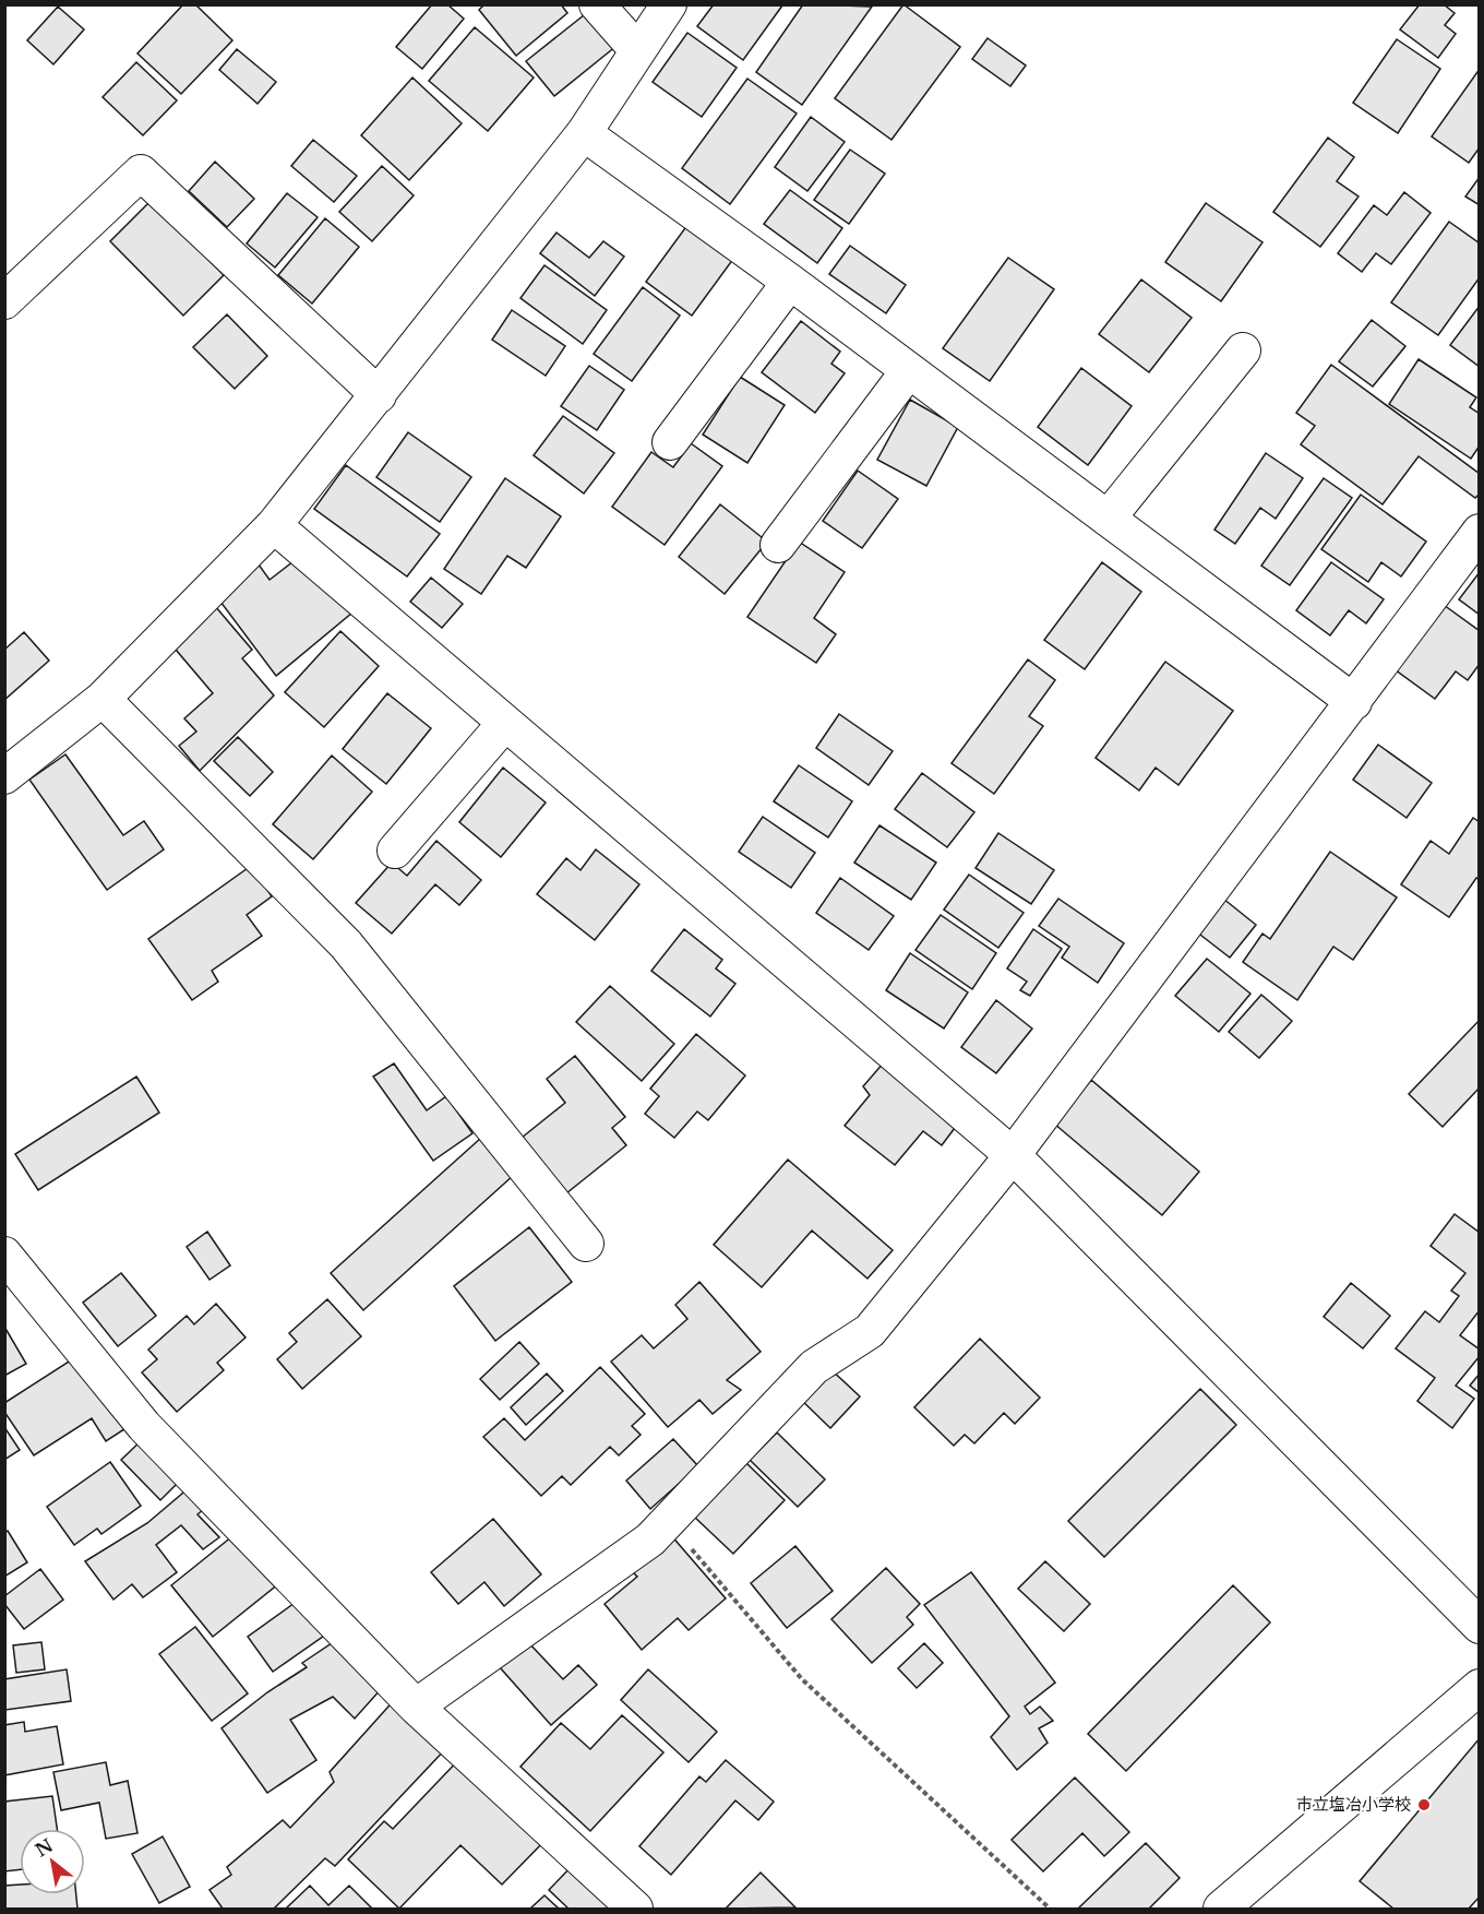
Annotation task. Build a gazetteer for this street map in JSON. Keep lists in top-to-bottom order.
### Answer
{
  "places": ["市立塩冶小学校"],
  "north": "top left"
}
